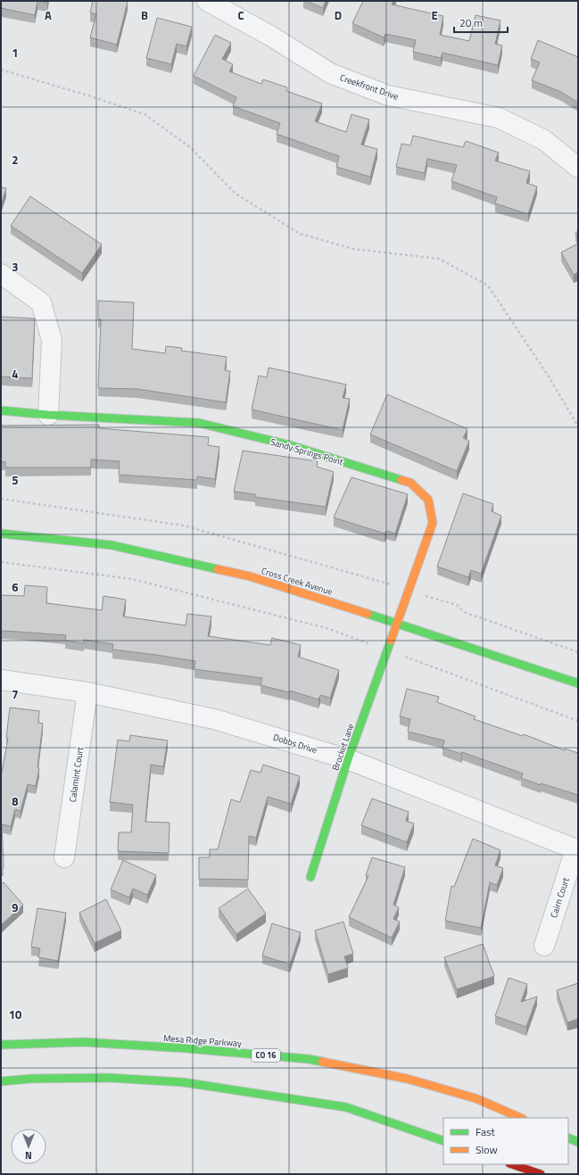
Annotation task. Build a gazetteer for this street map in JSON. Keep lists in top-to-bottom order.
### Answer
{
  "streets": {
    "main road": [
      "Sandy Springs Point",
      "Cross Creek Avenue",
      "Brocket Lane",
      "Mesa Ridge Parkway",
      "CO 16"
    ],
    "street": [
      "Creekfront Drive",
      "Dobbs Drive",
      "Calamint Court",
      "Cairn Court"
    ]
  },
  "crossings": [
    ["Sandy Springs Point", "Cross Creek Avenue"],
    ["Sandy Springs Point", "Brocket Lane"],
    ["Cross Creek Avenue", "Brocket Lane"],
    ["Dobbs Drive", "Brocket Lane"],
    ["Dobbs Drive", "Calamint Court"],
    ["Dobbs Drive", "Cairn Court"]
  ],
  "legend": ["Fast", "Slow"],
  "scale_bar": "20 m",
  "north": "bottom",
  "grid": {
    "columns": [
      "A",
      "B",
      "C",
      "D",
      "E"
    ],
    "rows": [
      "1",
      "2",
      "3",
      "4",
      "5",
      "6",
      "7",
      "8",
      "9",
      "10"
    ]
  }
}
